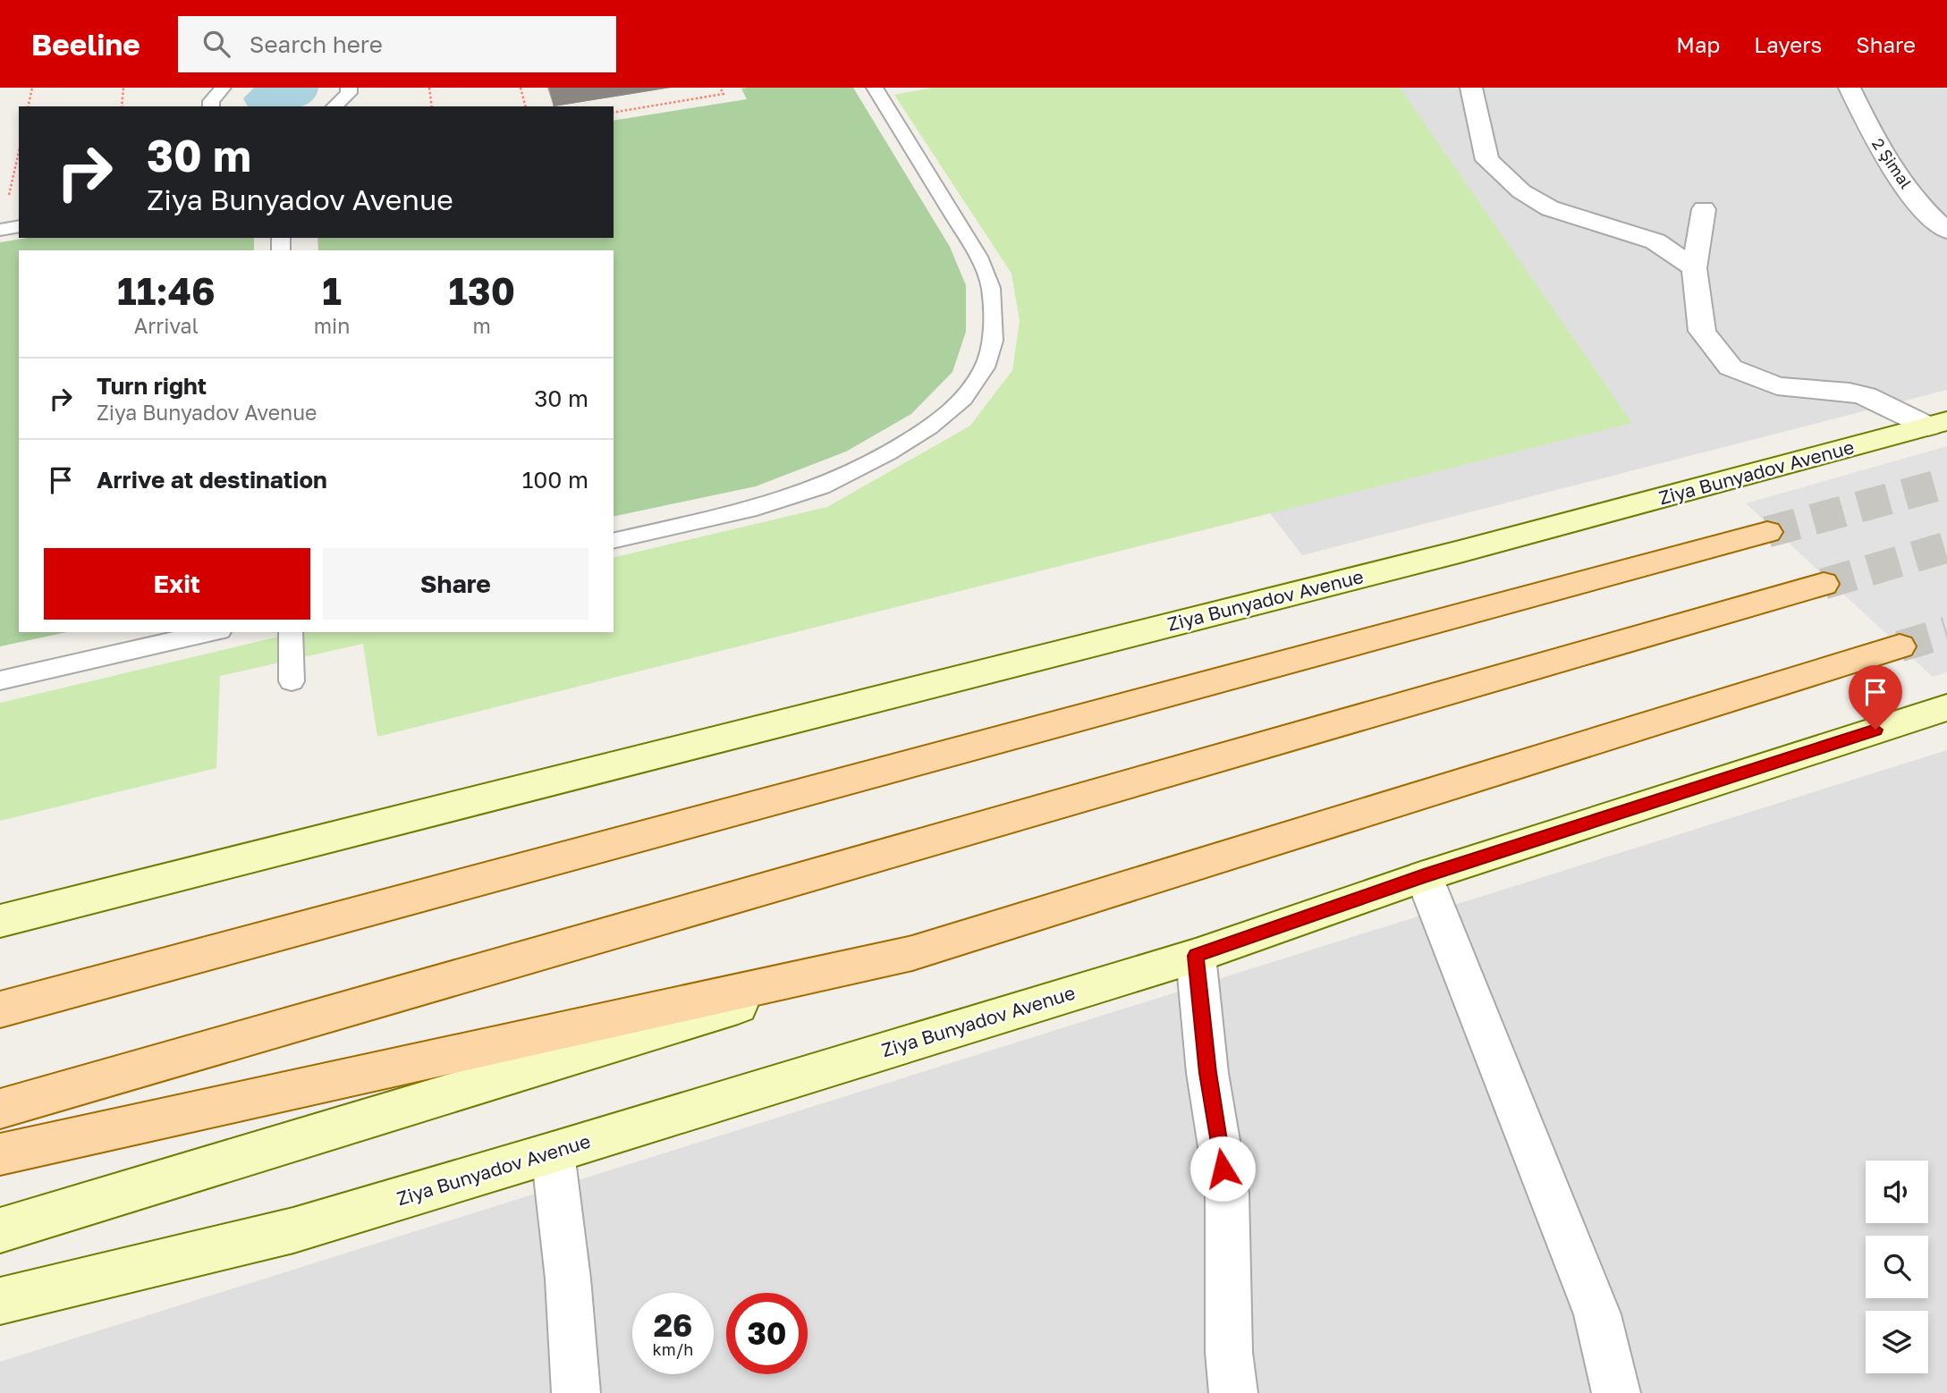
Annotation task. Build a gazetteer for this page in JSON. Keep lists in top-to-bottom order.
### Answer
{
  "streets": {
    "main road": ["Ziya Bunyadov Avenue"],
    "street": ["2 Şimal"]
  },
  "page": {
    "header": "Beeline",
    "search": "Search here",
    "nav": ["Map", "Layers", "Share"],
    "turn": ["30 m", "Ziya Bunyadov Avenue"],
    "eta": [
      "11:46",
      "Arrival",
      "1",
      "min",
      "130",
      "m"
    ],
    "list": [
      {
        "name": "Turn right",
        "note": "Ziya Bunyadov Avenue",
        "value": "30 m"
      },
      {
        "name": "Arrive at destination",
        "value": "100 m"
      }
    ],
    "buttons": ["Exit", "Share"],
    "speed": "26 km/h",
    "limit": "30"
  }
}
